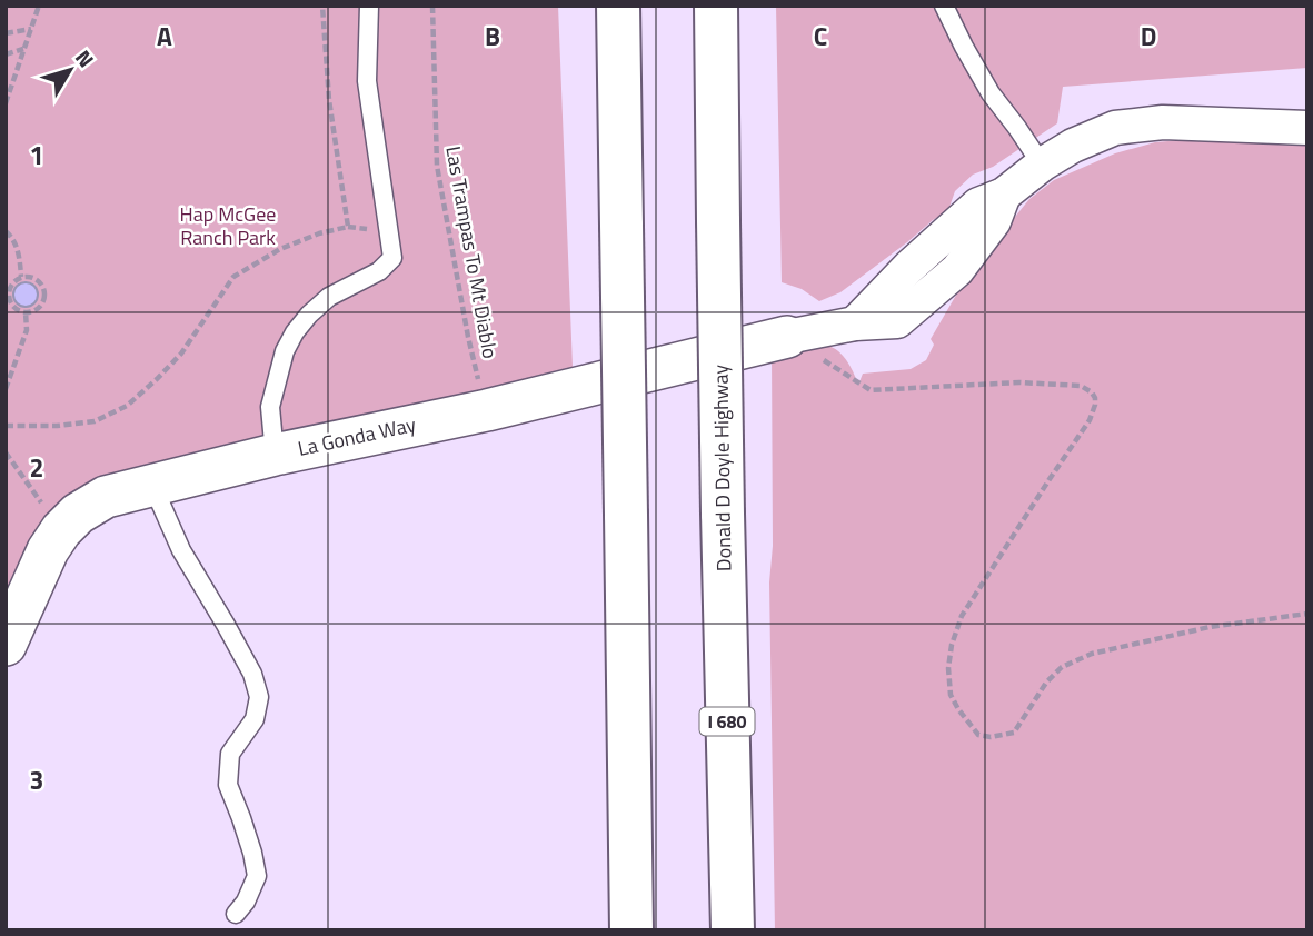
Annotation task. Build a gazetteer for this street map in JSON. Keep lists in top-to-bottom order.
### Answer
{
  "streets": {
    "highway": ["Donald D Doyle Highway", "I 680"],
    "street": ["La Gonda Way"],
    "path": ["Las Trampas To Mt Diablo"]
  },
  "crossings": [
    ["Las Trampas To Mt Diablo", "La Gonda Way"]
  ],
  "parks": ["Hap McGee Ranch Park"],
  "north": "top right",
  "grid": {
    "columns": [
      "A",
      "B",
      "C",
      "D"
    ],
    "rows": ["1", "2", "3"]
  }
}
